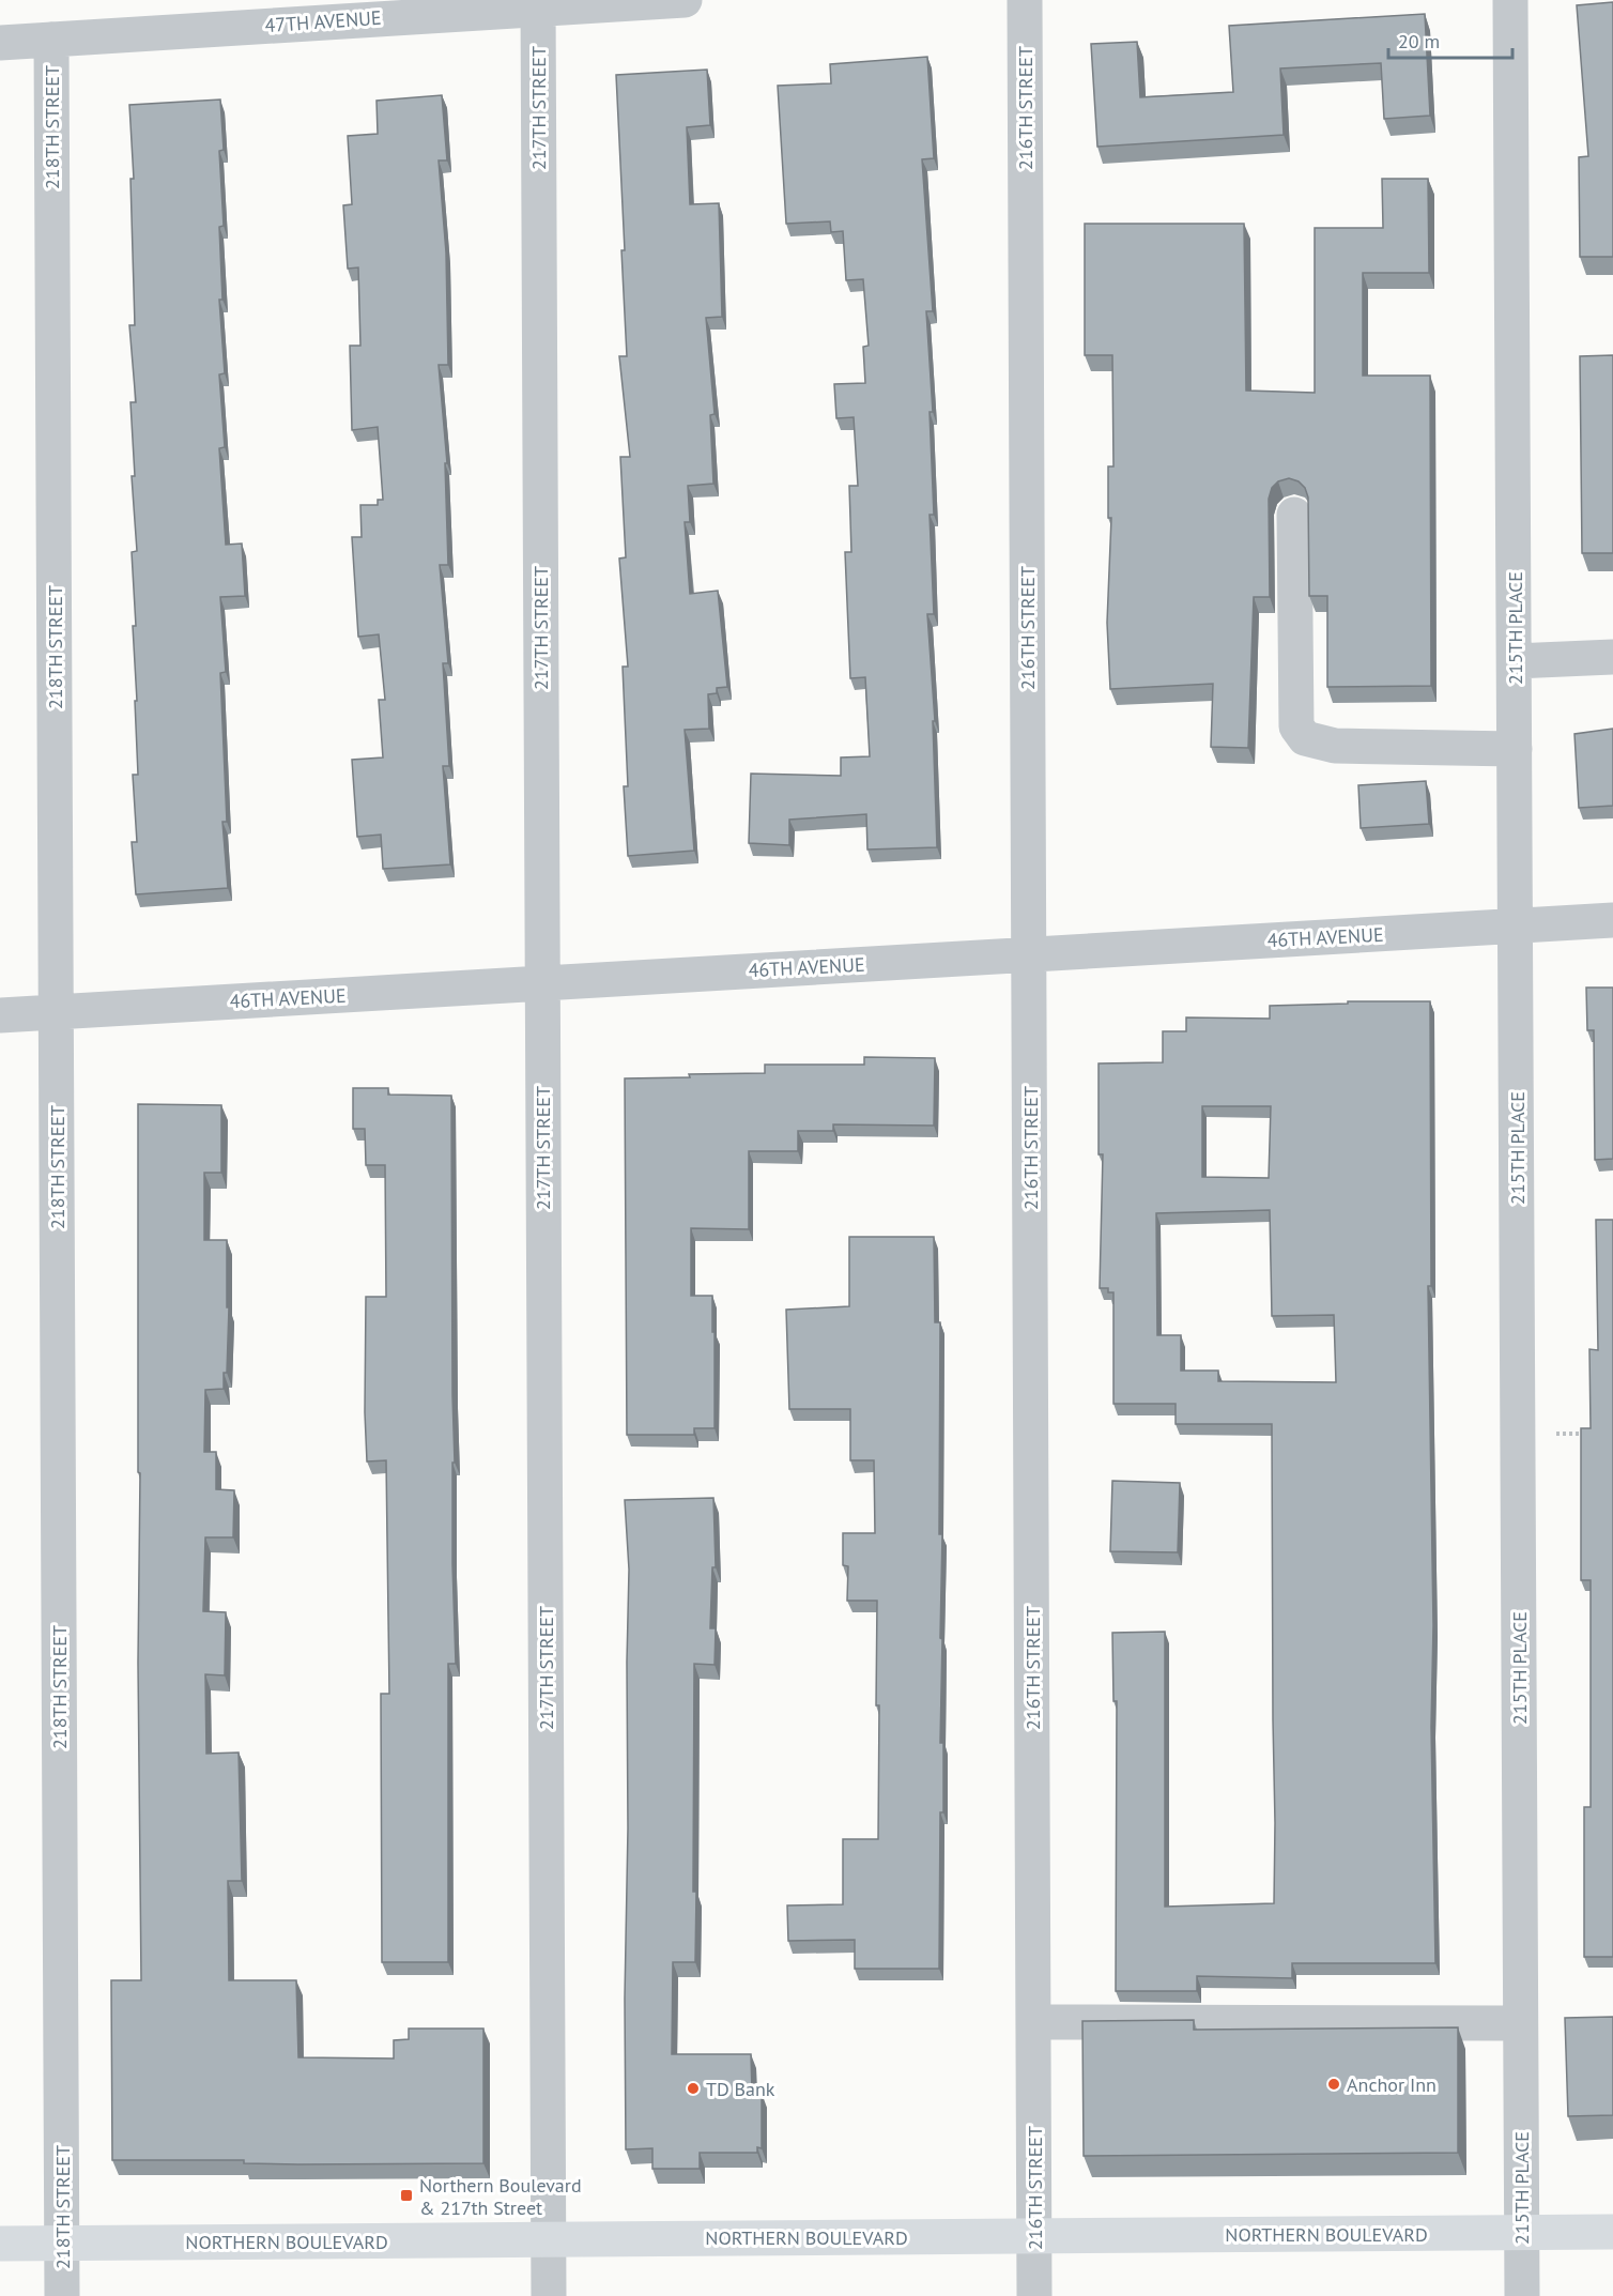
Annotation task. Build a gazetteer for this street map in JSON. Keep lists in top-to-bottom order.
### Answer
{
  "streets": {
    "main road": ["NORTHERN BOULEVARD"],
    "street": [
      "47TH AVENUE",
      "217TH STREET",
      "216TH STREET",
      "218TH STREET",
      "215TH PLACE",
      "46TH AVENUE"
    ]
  },
  "crossings": [
    ["47TH AVENUE", "217TH STREET"],
    ["47TH AVENUE", "218TH STREET"],
    ["217TH STREET", "46TH AVENUE"],
    ["217TH STREET", "NORTHERN BOULEVARD"],
    ["216TH STREET", "46TH AVENUE"],
    ["216TH STREET", "NORTHERN BOULEVARD"],
    ["218TH STREET", "46TH AVENUE"],
    ["218TH STREET", "NORTHERN BOULEVARD"],
    ["215TH PLACE", "46TH AVENUE"],
    ["215TH PLACE", "NORTHERN BOULEVARD"]
  ],
  "places": {
    "other": ["Anchor Inn", "TD Bank"],
    "transit": ["Northern Boulevard & 217th Street"]
  },
  "scale_bar": "20 m"
}
